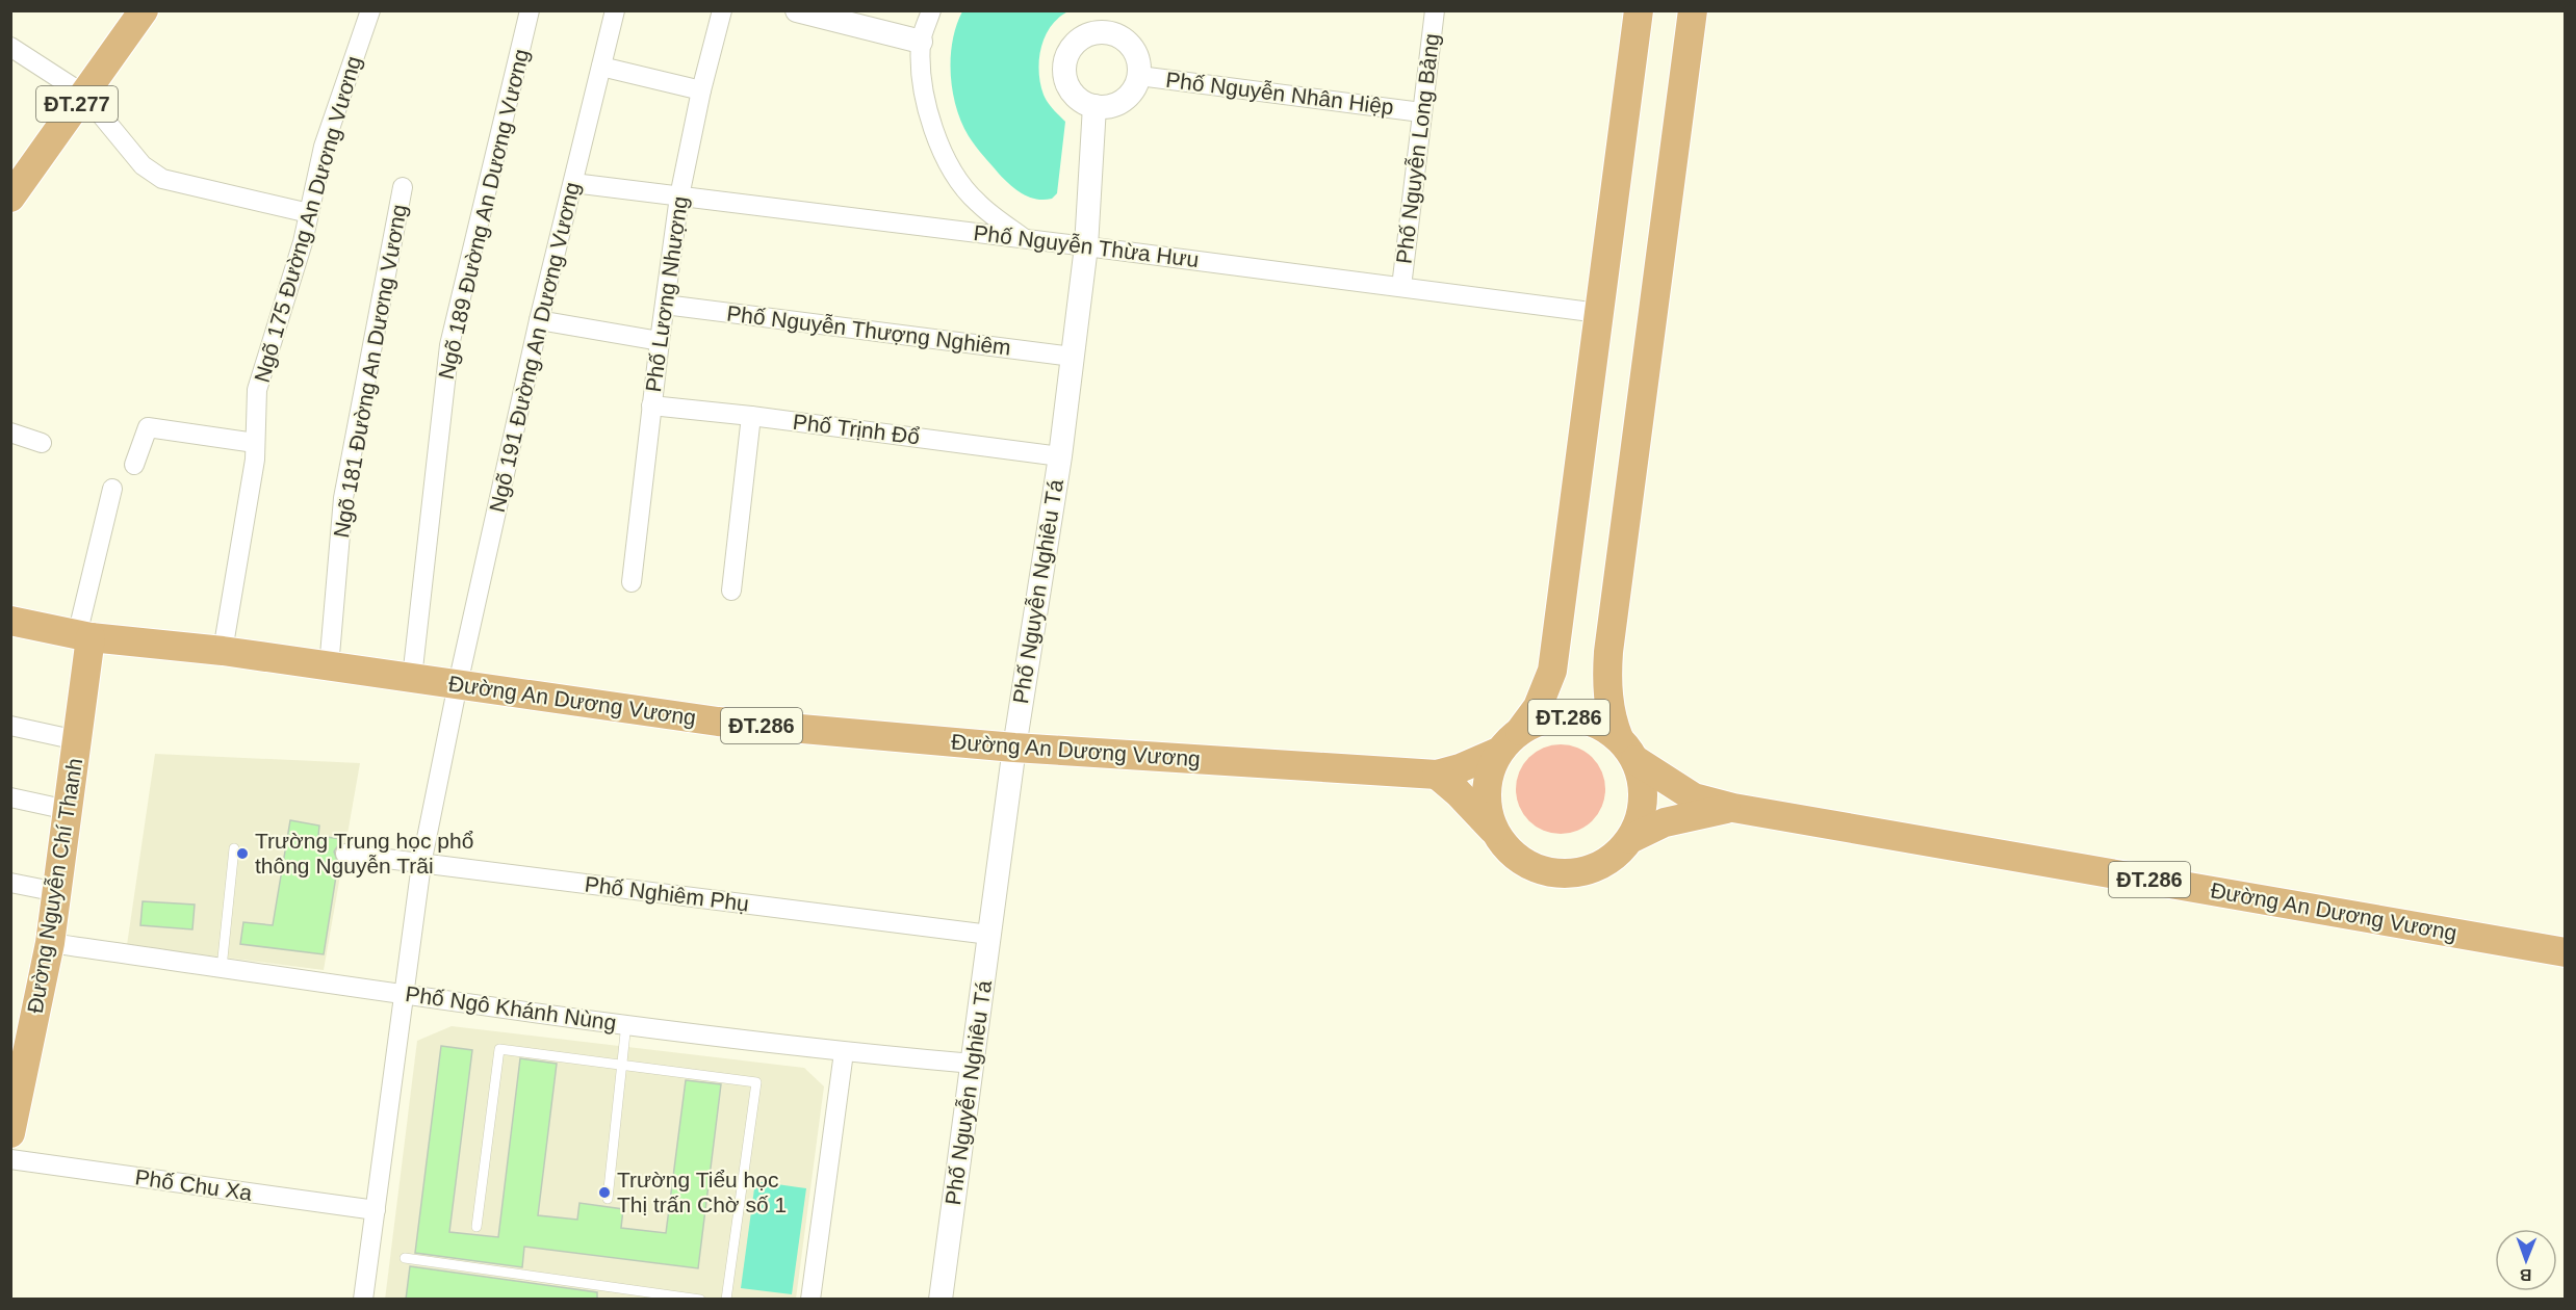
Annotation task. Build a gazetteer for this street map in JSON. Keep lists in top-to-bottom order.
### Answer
{
  "streets": {
    "main road": [
      "ĐT.277",
      "Đường An Dương Vương",
      "ĐT.286",
      "Đường Nguyễn Chí Thanh"
    ],
    "street": [
      "Phố Nguyễn Nhân Hiệp",
      "Phố Nguyễn Long Bảng",
      "Ngõ 189 Đường An Dương Vương",
      "Ngõ 175 Đường An Dương Vương",
      "Phố Nguyễn Thừa Hưu",
      "Phố Lương Nhượng",
      "Phố Nguyễn Thượng Nghiêm",
      "Ngõ 191 Đường An Dương Vương",
      "Ngõ 181 Đường An Dương Vương",
      "Phố Trịnh Đổ",
      "Phố Nguyễn Nghiêu Tá",
      "Phố Nghiêm Phụ",
      "Phố Ngô Khánh Nùng",
      "Phố Chu Xa"
    ]
  },
  "crossings": [
    ["Phố Nguyễn Nhân Hiệp", "Phố Nguyễn Long Bảng"],
    ["Phố Nguyễn Nhân Hiệp", "Phố Nguyễn Nghiêu Tá"],
    ["Phố Nguyễn Long Bảng", "Phố Nguyễn Thừa Hưu"],
    ["Ngõ 189 Đường An Dương Vương", "Đường An Dương Vương"],
    ["Ngõ 175 Đường An Dương Vương", "Đường An Dương Vương"],
    ["Phố Nguyễn Thừa Hưu", "Phố Lương Nhượng"],
    ["Phố Nguyễn Thừa Hưu", "Ngõ 191 Đường An Dương Vương"],
    ["Phố Nguyễn Thừa Hưu", "Phố Nguyễn Nghiêu Tá"],
    ["Phố Lương Nhượng", "Phố Nguyễn Thượng Nghiêm"],
    ["Phố Lương Nhượng", "Phố Trịnh Đổ"],
    ["Phố Nguyễn Thượng Nghiêm", "Phố Nguyễn Nghiêu Tá"],
    ["Ngõ 191 Đường An Dương Vương", "Đường An Dương Vương"],
    ["Ngõ 191 Đường An Dương Vương", "Phố Nghiêm Phụ"],
    ["Ngõ 191 Đường An Dương Vương", "Phố Ngô Khánh Nùng"],
    ["Ngõ 191 Đường An Dương Vương", "Phố Chu Xa"],
    ["Ngõ 181 Đường An Dương Vương", "Đường An Dương Vương"],
    ["Phố Trịnh Đổ", "Phố Nguyễn Nghiêu Tá"],
    ["Phố Nguyễn Nghiêu Tá", "Đường An Dương Vương"],
    ["Phố Nguyễn Nghiêu Tá", "Phố Nghiêm Phụ"],
    ["Phố Nguyễn Nghiêu Tá", "Phố Ngô Khánh Nùng"],
    ["Đường An Dương Vương", "ĐT.286"],
    ["Đường An Dương Vương", "Đường Nguyễn Chí Thanh"],
    ["Đường Nguyễn Chí Thanh", "Phố Ngô Khánh Nùng"]
  ],
  "places": ["Trường Trung học phổ thông Nguyễn Trãi", "Trường Tiểu học Thị trấn Chờ số 1"],
  "north": "bottom"
}
